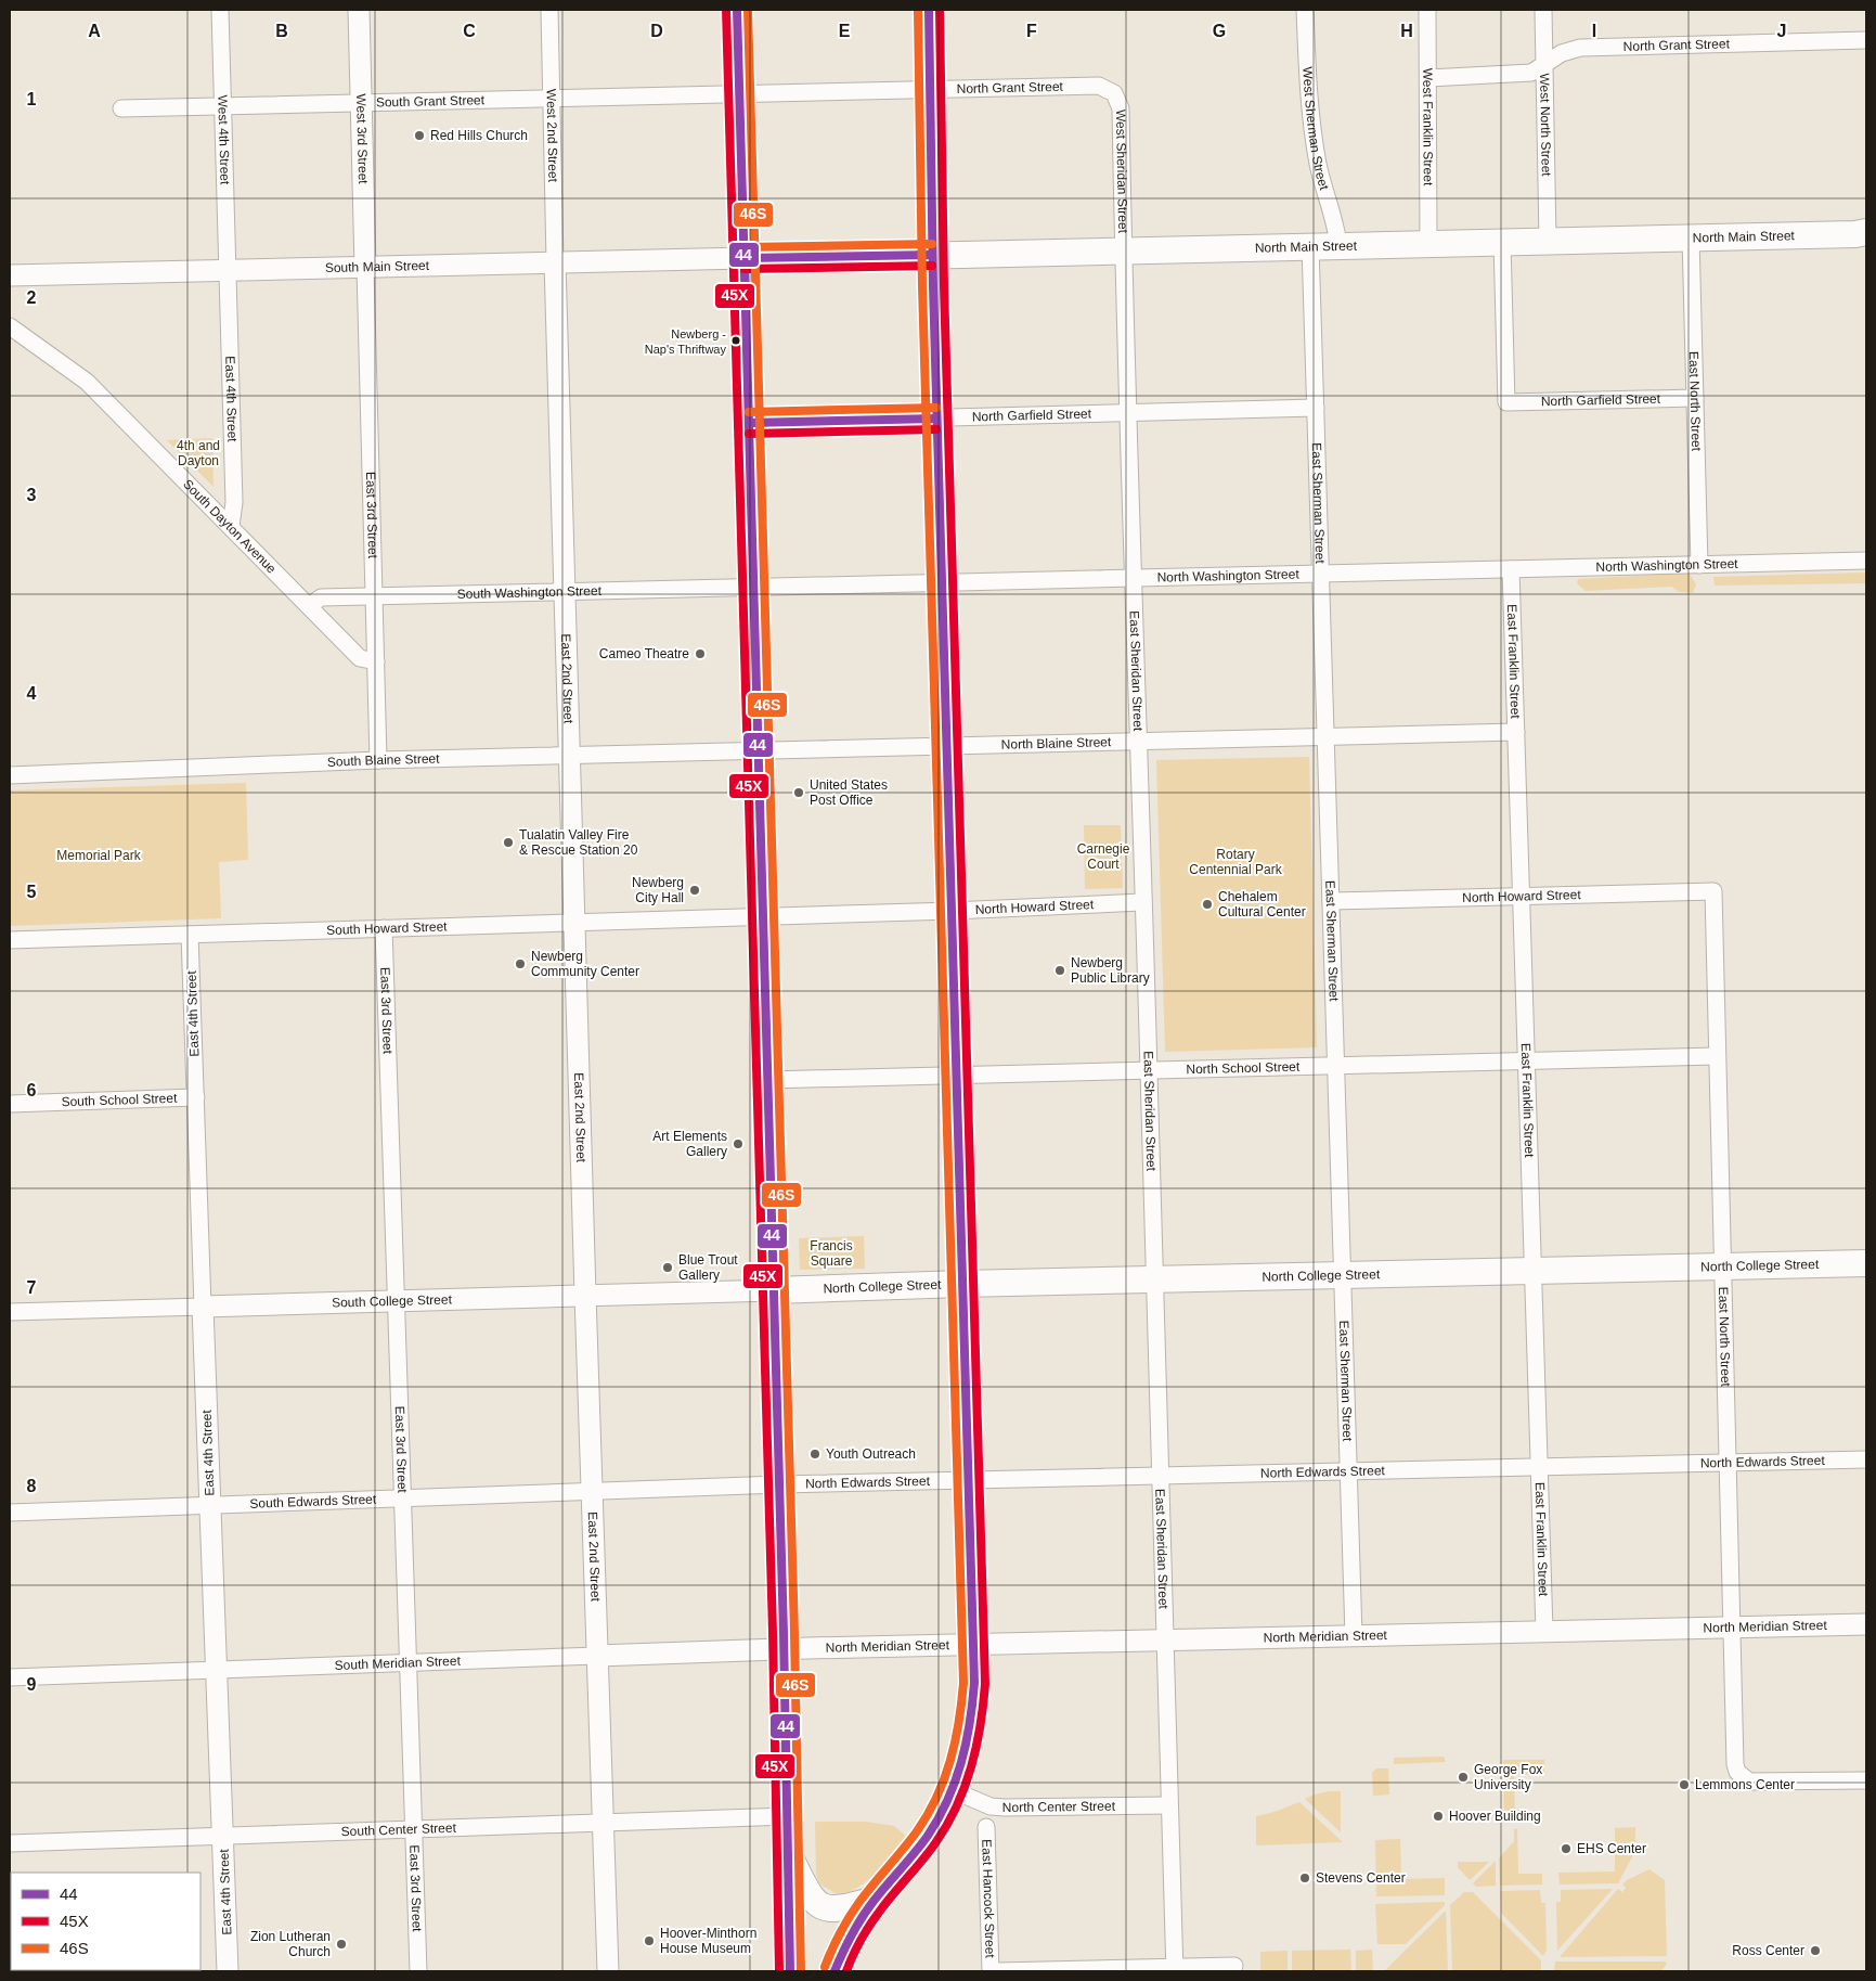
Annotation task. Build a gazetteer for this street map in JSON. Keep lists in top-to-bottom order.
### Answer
{
  "streets": {
    "main road": ["North Main Street", "North College Street"],
    "street": [
      "North Grant Street",
      "South Grant Street",
      "West North Street",
      "West Franklin Street",
      "West Sherman Street",
      "West 2nd Street",
      "West 3rd Street",
      "West 4th Street",
      "West Sheridan Street",
      "South Main Street",
      "East 4th Street",
      "North Garfield Street",
      "East North Street",
      "East Sherman Street",
      "East 3rd Street",
      "South Dayton Avenue",
      "North Washington Street",
      "South Washington Street",
      "East Franklin Street",
      "East Sheridan Street",
      "East 2nd Street",
      "North Blaine Street",
      "South Blaine Street",
      "North Howard Street",
      "South Howard Street",
      "North School Street",
      "South School Street",
      "South College Street",
      "North Edwards Street",
      "South Edwards Street",
      "North Meridian Street",
      "South Meridian Street",
      "North Center Street",
      "South Center Street",
      "East Hancock Street"
    ]
  },
  "crossings": [
    ["North Grant Street", "South Grant Street"],
    ["North Grant Street", "West North Street"],
    ["North Grant Street", "West Franklin Street"],
    ["North Grant Street", "West Sheridan Street"],
    ["South Grant Street", "West 2nd Street"],
    ["South Grant Street", "West 3rd Street"],
    ["South Grant Street", "West 4th Street"],
    ["West North Street", "North Main Street"],
    ["West Franklin Street", "North Main Street"],
    ["West Sherman Street", "North Main Street"],
    ["West 2nd Street", "South Main Street"],
    ["West 2nd Street", "East 2nd Street"],
    ["West 3rd Street", "South Main Street"],
    ["West 3rd Street", "East 3rd Street"],
    ["West 4th Street", "South Main Street"],
    ["West 4th Street", "East 4th Street"],
    ["West Sheridan Street", "North Main Street"],
    ["West Sheridan Street", "East Sheridan Street"],
    ["North Main Street", "South Main Street"],
    ["North Main Street", "North Garfield Street"],
    ["North Main Street", "East North Street"],
    ["North Main Street", "East Sherman Street"],
    ["North Main Street", "East Sheridan Street"],
    ["South Main Street", "East 4th Street"],
    ["South Main Street", "East 3rd Street"],
    ["South Main Street", "East 2nd Street"],
    ["East 4th Street", "South Dayton Avenue"],
    ["East 4th Street", "South Howard Street"],
    ["East 4th Street", "South School Street"],
    ["East 4th Street", "South College Street"],
    ["East 4th Street", "South Edwards Street"],
    ["East 4th Street", "South Meridian Street"],
    ["East 4th Street", "South Center Street"],
    ["North Garfield Street", "East North Street"],
    ["North Garfield Street", "East Sherman Street"],
    ["North Garfield Street", "East Sheridan Street"],
    ["East North Street", "North Washington Street"],
    ["East North Street", "North Howard Street"],
    ["East North Street", "North School Street"],
    ["East North Street", "North College Street"],
    ["East North Street", "North Edwards Street"],
    ["East North Street", "North Meridian Street"],
    ["East Sherman Street", "North Washington Street"],
    ["East Sherman Street", "North Blaine Street"],
    ["East Sherman Street", "North Howard Street"],
    ["East Sherman Street", "North School Street"],
    ["East Sherman Street", "North College Street"],
    ["East Sherman Street", "North Edwards Street"],
    ["East Sherman Street", "North Meridian Street"],
    ["East 3rd Street", "South Dayton Avenue"],
    ["East 3rd Street", "South Washington Street"],
    ["East 3rd Street", "South Blaine Street"],
    ["East 3rd Street", "South Howard Street"],
    ["East 3rd Street", "South College Street"],
    ["East 3rd Street", "South Edwards Street"],
    ["East 3rd Street", "South Meridian Street"],
    ["East 3rd Street", "South Center Street"],
    ["South Dayton Avenue", "South Washington Street"],
    ["North Washington Street", "South Washington Street"],
    ["North Washington Street", "East Franklin Street"],
    ["North Washington Street", "East Sheridan Street"],
    ["South Washington Street", "East 2nd Street"],
    ["East Franklin Street", "North Blaine Street"],
    ["East Franklin Street", "North Howard Street"],
    ["East Franklin Street", "North School Street"],
    ["East Franklin Street", "North College Street"],
    ["East Franklin Street", "North Edwards Street"],
    ["East Franklin Street", "North Meridian Street"],
    ["East Sheridan Street", "North Blaine Street"],
    ["East Sheridan Street", "North Howard Street"],
    ["East Sheridan Street", "North School Street"],
    ["East Sheridan Street", "North College Street"],
    ["East Sheridan Street", "North Edwards Street"],
    ["East Sheridan Street", "North Meridian Street"],
    ["East Sheridan Street", "North Center Street"],
    ["East 2nd Street", "South Blaine Street"],
    ["East 2nd Street", "South Howard Street"],
    ["East 2nd Street", "South College Street"],
    ["East 2nd Street", "South Edwards Street"],
    ["East 2nd Street", "South Meridian Street"],
    ["East 2nd Street", "South Center Street"],
    ["North Blaine Street", "South Blaine Street"],
    ["North Howard Street", "South Howard Street"],
    ["North College Street", "South College Street"],
    ["North Edwards Street", "South Edwards Street"],
    ["North Meridian Street", "South Meridian Street"]
  ],
  "parks": [
    "4th and Dayton",
    "Carnegie Court",
    "Rotary Centennial Park",
    "Memorial Park",
    "Francis Square"
  ],
  "places": [
    "Red Hills Church",
    "Newberg - Nap's Thriftway",
    "Cameo Theatre",
    "United States Post Office",
    "Tualatin Valley Fire & Rescue Station 20",
    "Newberg City Hall",
    "Chehalem Cultural Center",
    "Newberg Community Center",
    "Newberg Public Library",
    "Art Elements Gallery",
    "Blue Trout Gallery",
    "Youth Outreach",
    "George Fox University",
    "Lemmons Center",
    "Hoover Building",
    "EHS Center",
    "Stevens Center",
    "Hoover-Minthorn House Museum",
    "Zion Lutheran Church",
    "Ross Center"
  ],
  "lines": ["transit line 44", "transit line 45X", "transit line 46S"],
  "legend": ["44", "45X", "46S"],
  "grid": {
    "columns": [
      "A",
      "B",
      "C",
      "D",
      "E",
      "F",
      "G",
      "H",
      "I",
      "J"
    ],
    "rows": [
      "1",
      "2",
      "3",
      "4",
      "5",
      "6",
      "7",
      "8",
      "9"
    ]
  }
}
